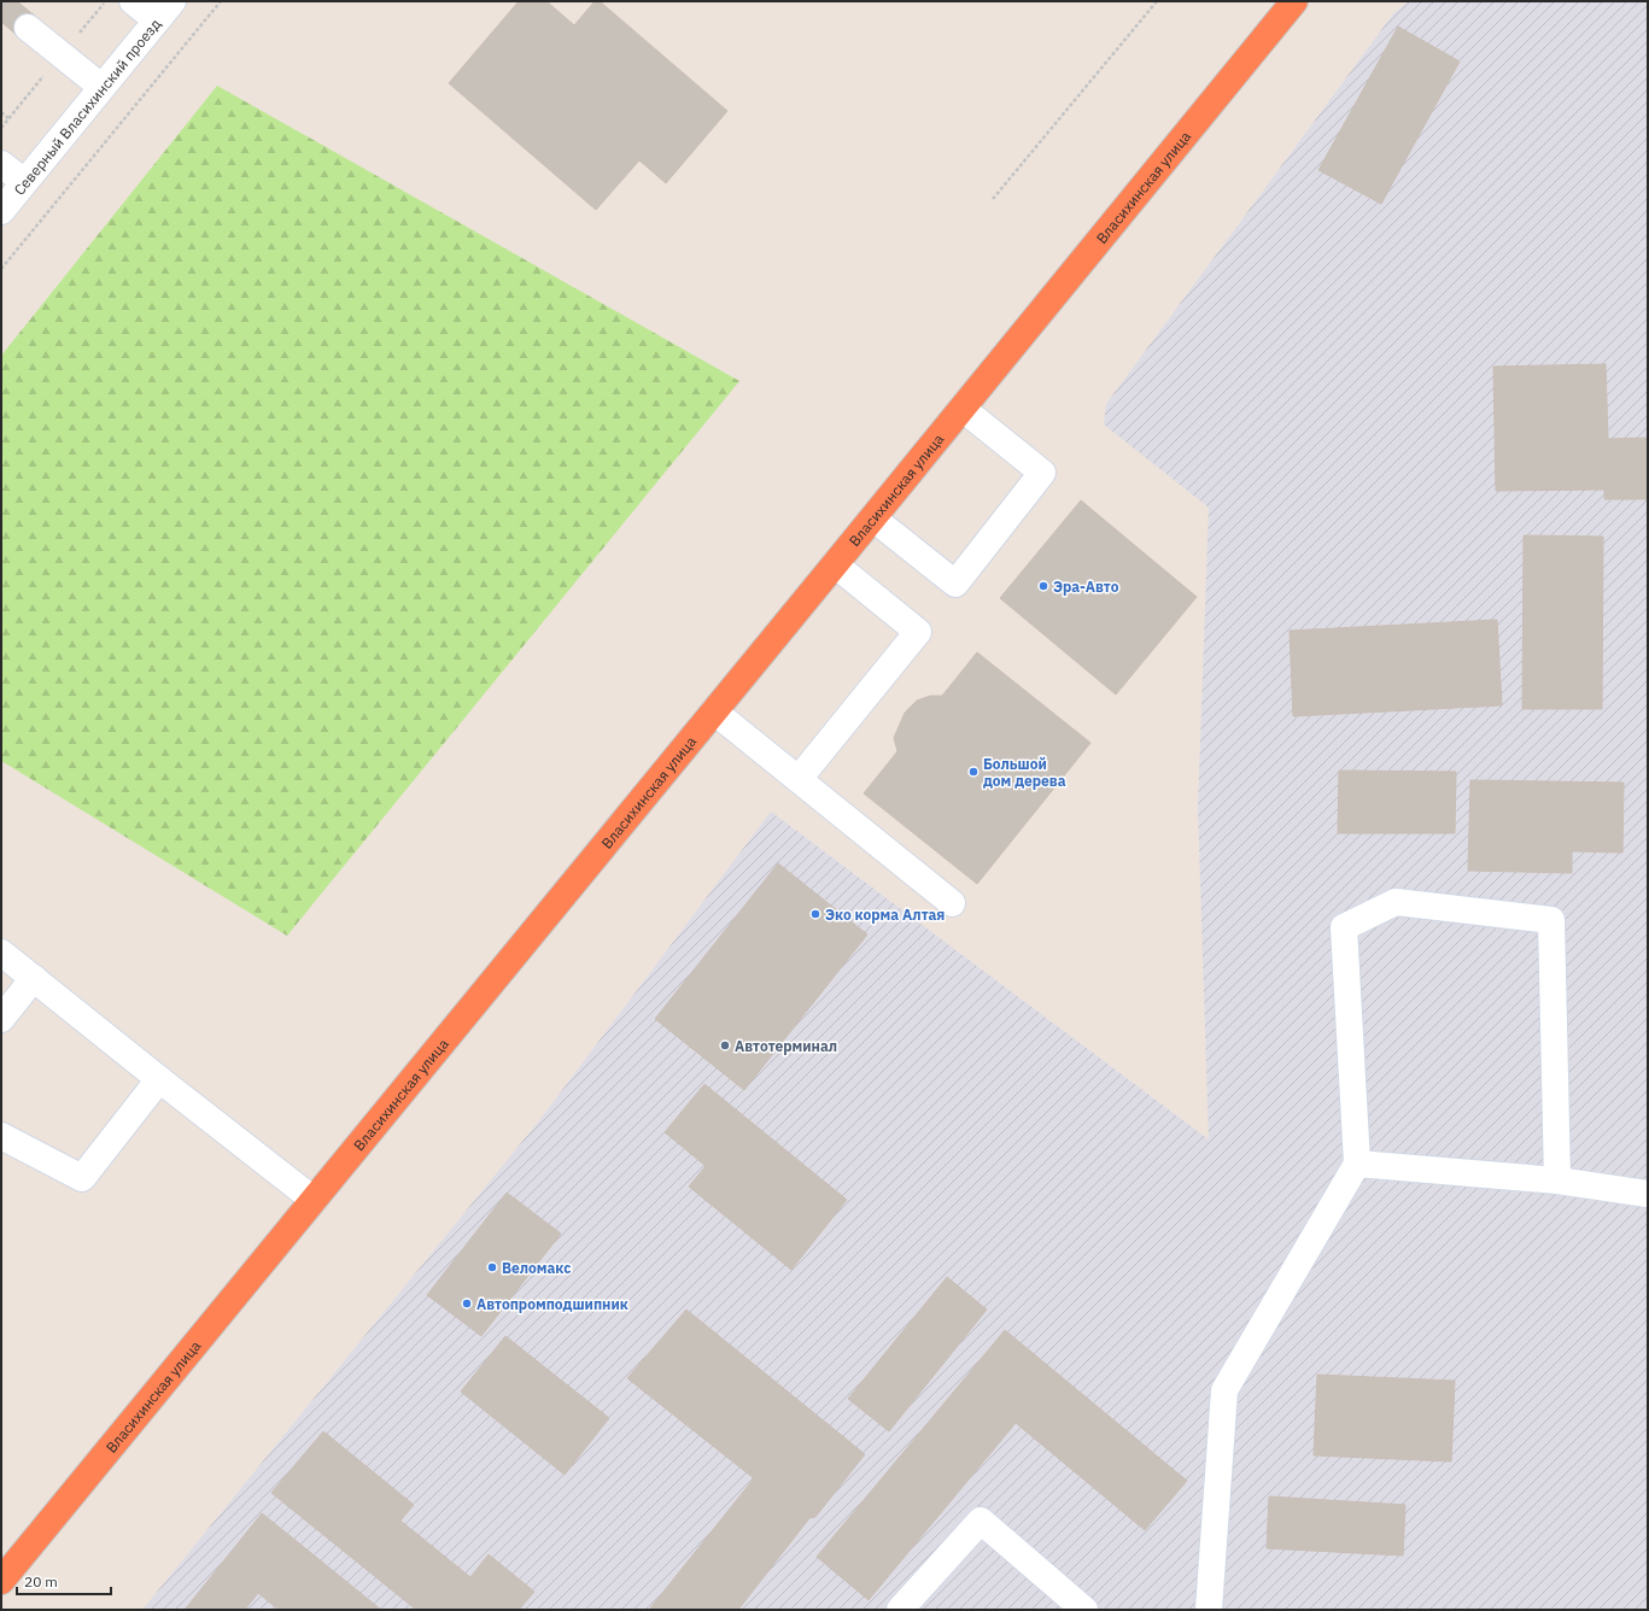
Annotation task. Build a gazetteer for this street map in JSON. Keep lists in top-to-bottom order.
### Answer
{
  "streets": {
    "highway": ["Власихинская улица"],
    "street": ["Северный Власихинский проезд"]
  },
  "places": [
    "Эра-Авто",
    "Большой дом дерева",
    "Эко корма Алтая",
    "Автотерминал",
    "Веломакс",
    "Автопромподшипник"
  ],
  "scale_bar": "20 m"
}
